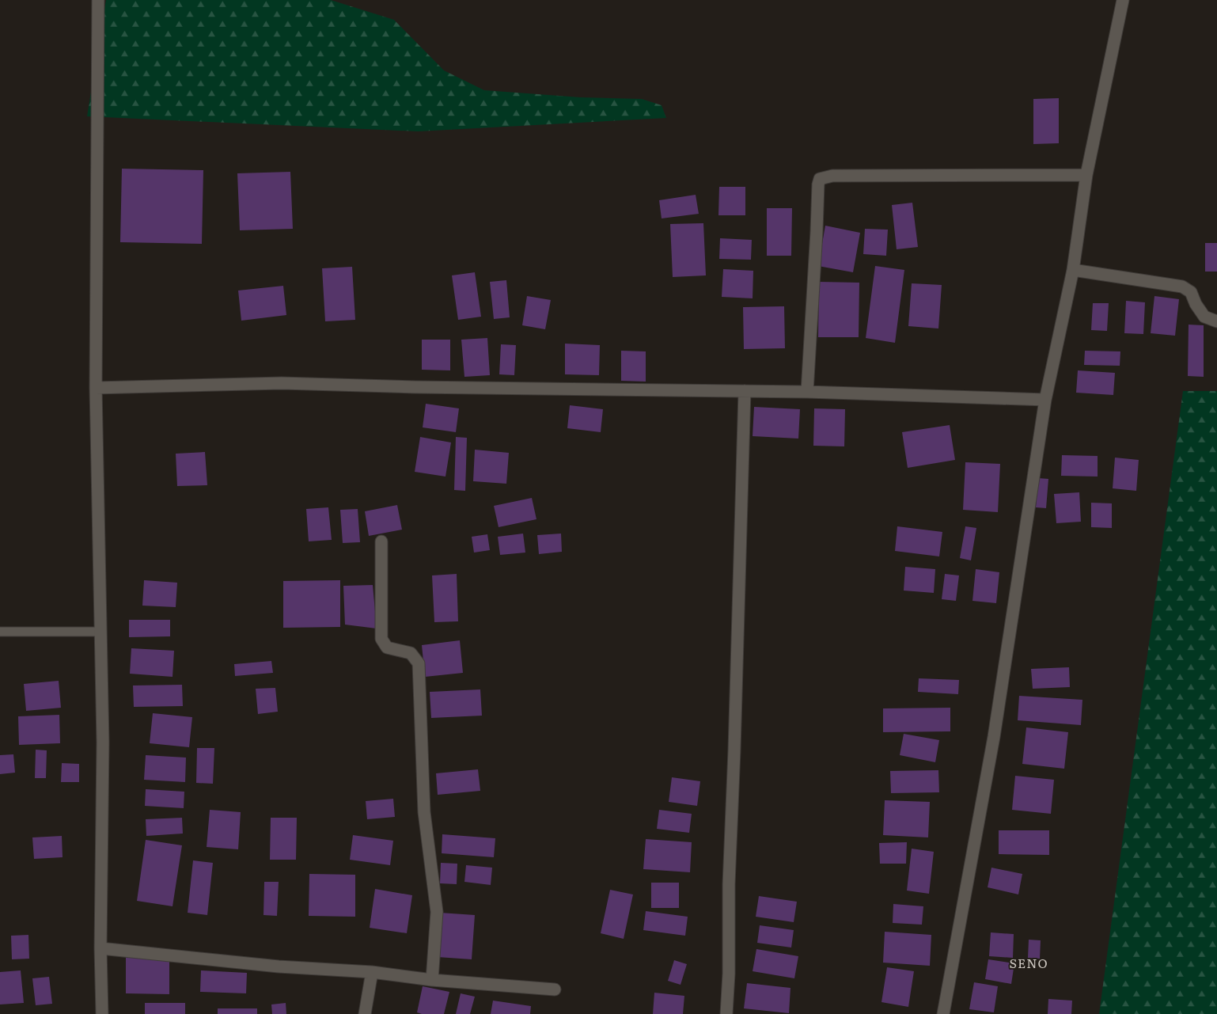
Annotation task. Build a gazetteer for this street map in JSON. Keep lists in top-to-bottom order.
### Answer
{
  "districts": ["SENO"]
}
